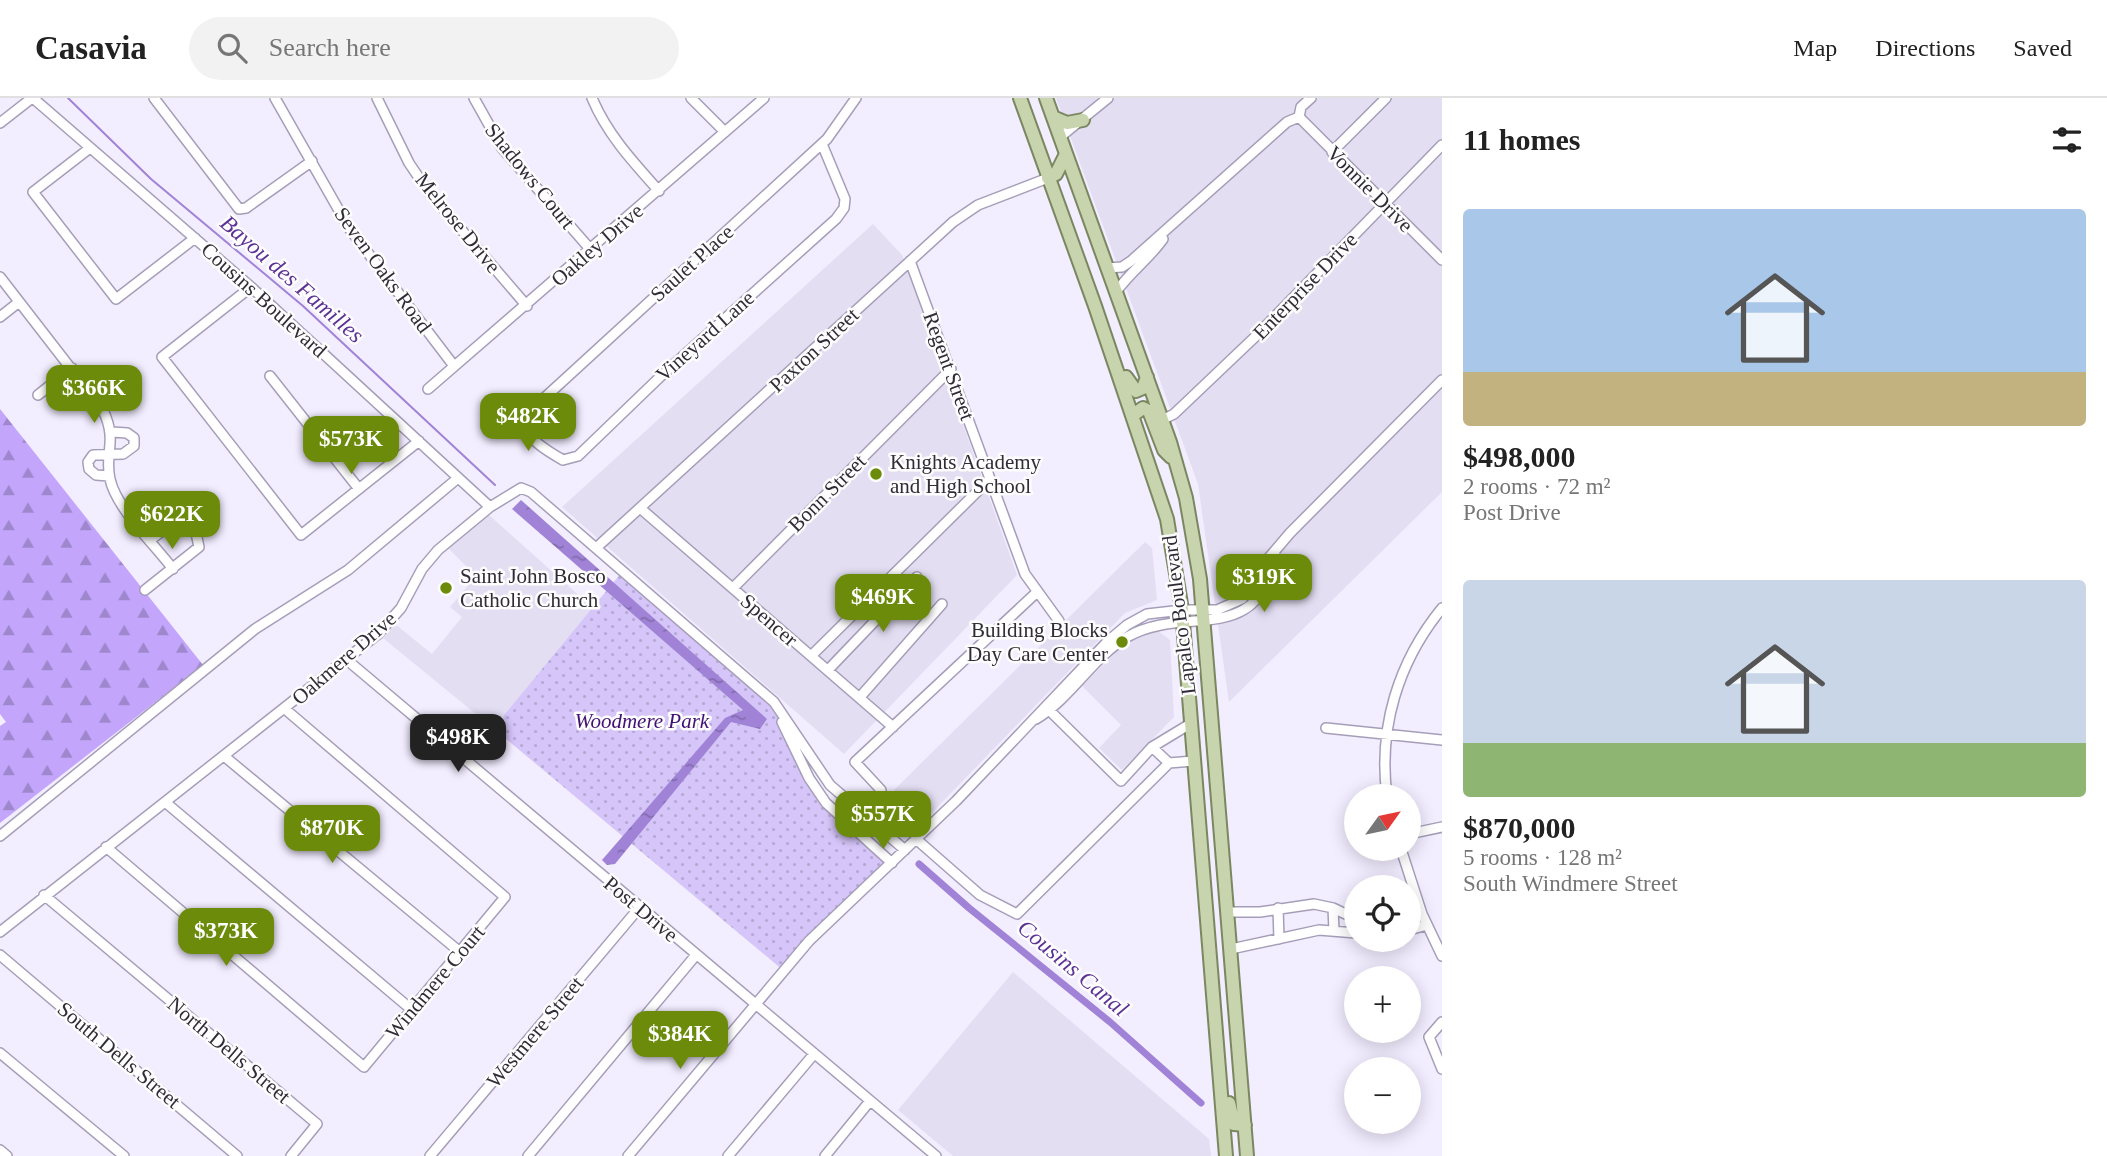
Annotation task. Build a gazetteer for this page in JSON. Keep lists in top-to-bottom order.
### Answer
{
  "streets": {
    "main road": ["Lapalco Boulevard"],
    "street": [
      "Shadows Court",
      "Vonnie Drive",
      "Melrose Drive",
      "Oakley Drive",
      "Saulet Place",
      "Seven Oaks Road",
      "Enterprise Drive",
      "Cousins Boulevard",
      "Vineyard Lane",
      "Paxton Street",
      "Regent Street",
      "Bonn Street",
      "Spencer",
      "Oakmere Drive",
      "Post Drive",
      "Windmere Court",
      "Westmere Street",
      "North Dells Street",
      "South Dells Street"
    ]
  },
  "crossings": [
    ["Shadows Court", "Oakley Drive"],
    ["Vonnie Drive", "Enterprise Drive"],
    ["Melrose Drive", "Oakley Drive"],
    ["Oakley Drive", "Seven Oaks Road"],
    ["Saulet Place", "Vineyard Lane"],
    ["Enterprise Drive", "Lapalco Boulevard"],
    ["Cousins Boulevard", "Oakmere Drive"],
    ["Paxton Street", "Regent Street"],
    ["Paxton Street", "Lapalco Boulevard"],
    ["Paxton Street", "Spencer"],
    ["Paxton Street", "Oakmere Drive"],
    ["Regent Street", "Bonn Street"],
    ["Bonn Street", "Spencer"],
    ["Oakmere Drive", "Post Drive"],
    ["Oakmere Drive", "Windmere Court"],
    ["Oakmere Drive", "North Dells Street"],
    ["Post Drive", "Westmere Street"]
  ],
  "water": ["Bayou des Familles", "Cousins Canal"],
  "parks": ["Woodmere Park"],
  "places": ["Knights Academy and High School", "Saint John Bosco Catholic Church", "Building Blocks Day Care Center"],
  "north": "top right",
  "page": {
    "header": "Casavia",
    "search": "Search here",
    "nav": ["Map", "Directions", "Saved"],
    "heading": "11 homes",
    "list": [
      {
        "name": "$498,000",
        "note": "2 rooms · 72 m² · Post Drive"
      },
      {
        "name": "$870,000",
        "note": "5 rooms · 128 m² · South Windmere Street"
      }
    ],
    "price": [
      "$366K",
      "$482K",
      "$573K",
      "$622K",
      "$319K",
      "$469K",
      "$498K",
      "$557K",
      "$870K",
      "$373K",
      "$384K"
    ],
    "map_buttons": ["+", "−"]
  }
}
